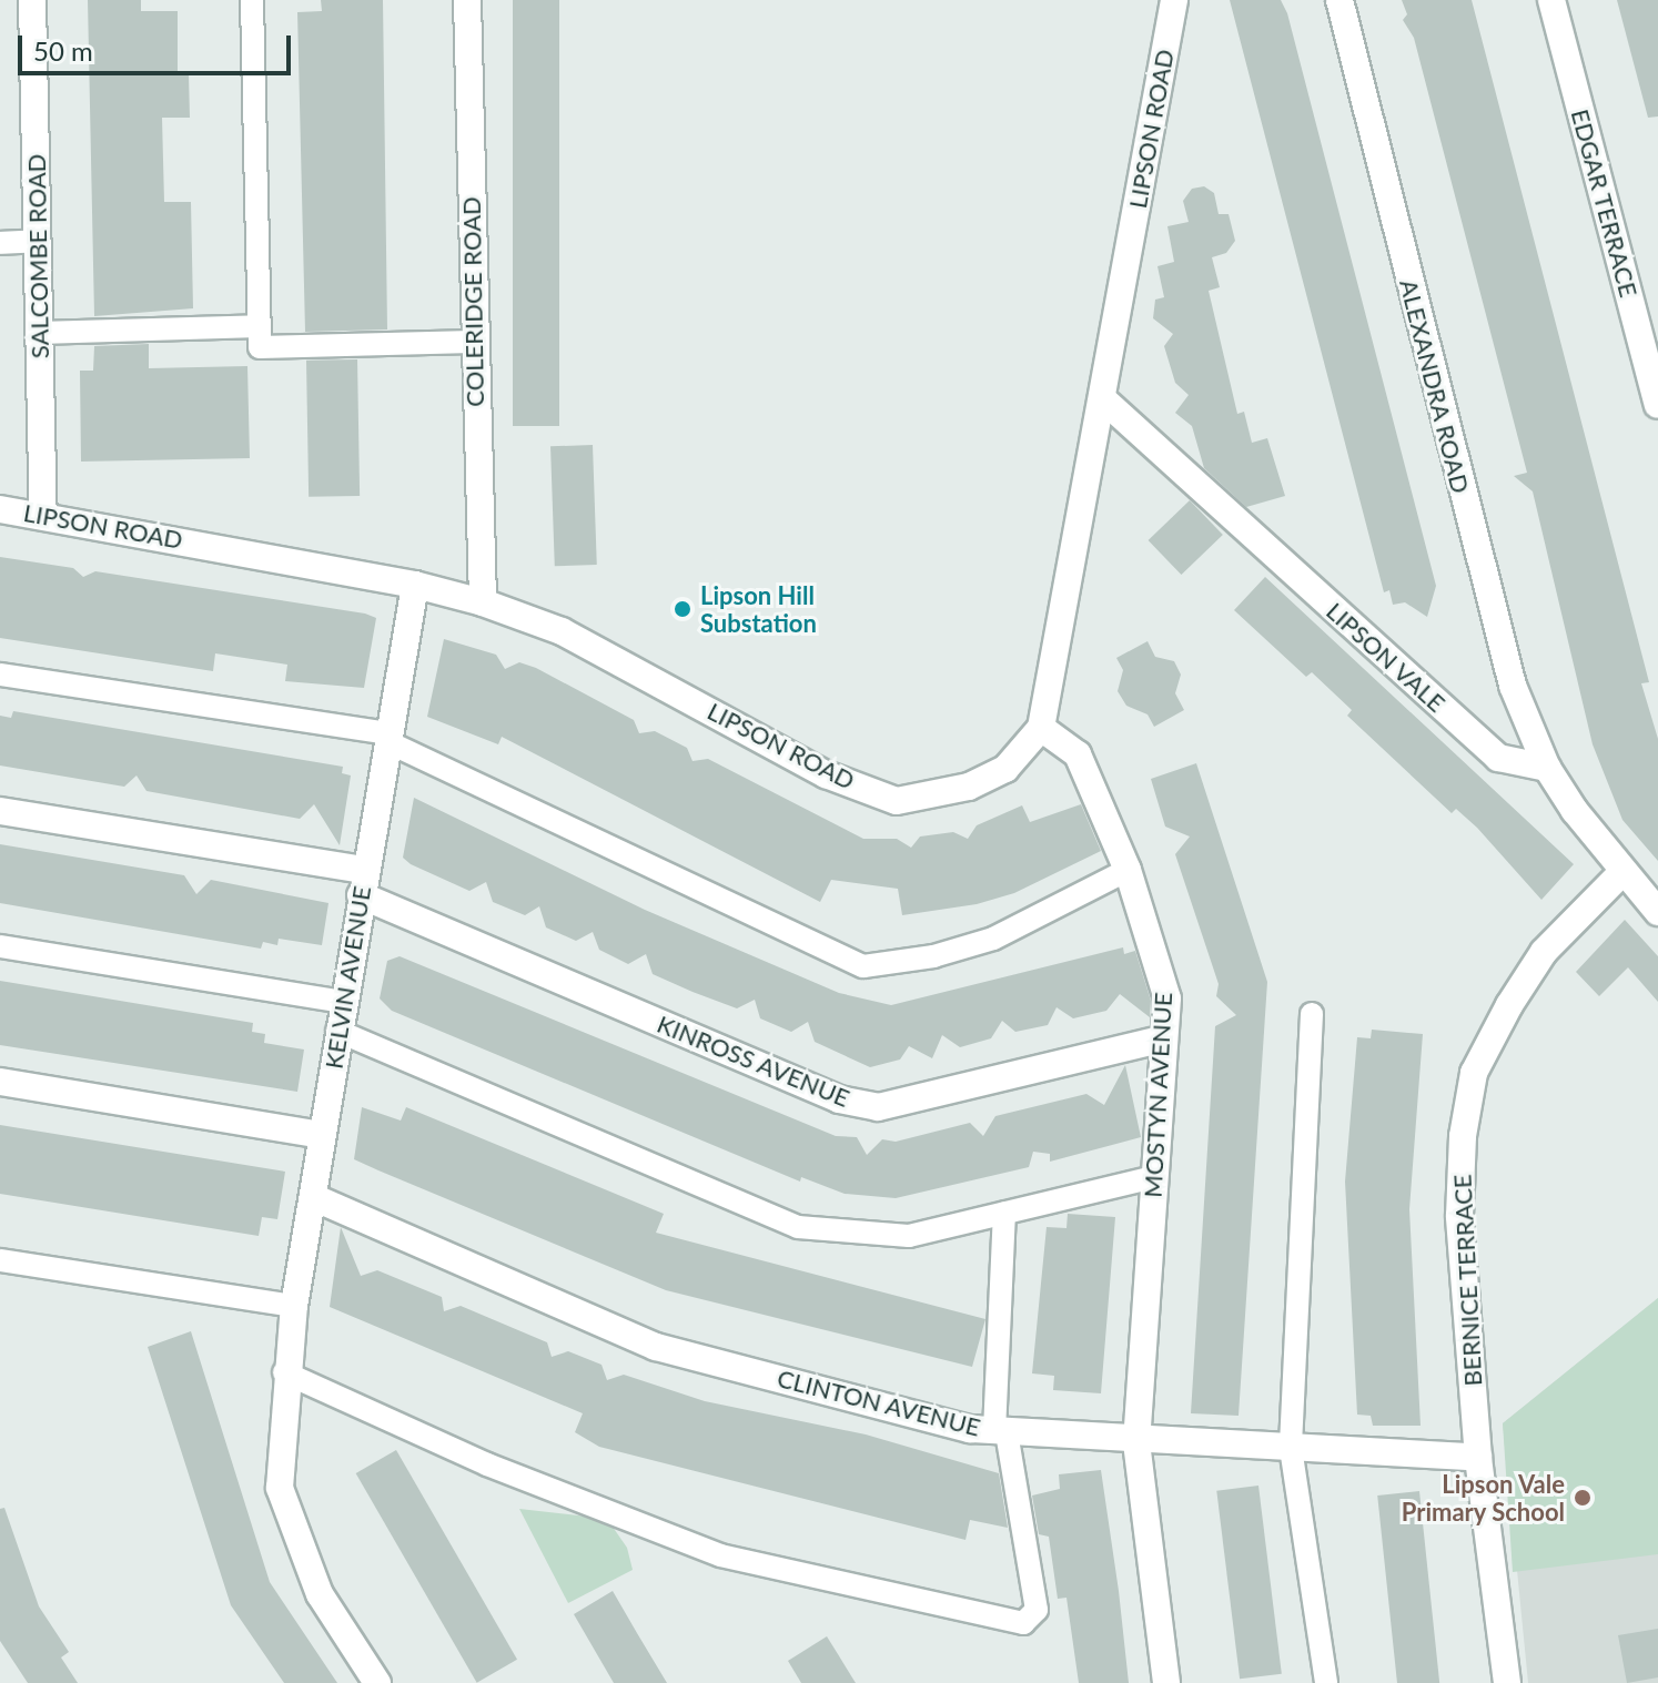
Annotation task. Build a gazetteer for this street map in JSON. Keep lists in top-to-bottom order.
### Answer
{
  "streets": {
    "street": [
      "LIPSON ROAD",
      "EDGAR TERRACE",
      "SALCOMBE ROAD",
      "COLERIDGE ROAD",
      "ALEXANDRA ROAD",
      "LIPSON VALE",
      "KELVIN AVENUE",
      "KINROSS AVENUE",
      "MOSTYN AVENUE",
      "BERNICE TERRACE",
      "CLINTON AVENUE"
    ]
  },
  "crossings": [
    ["LIPSON ROAD", "SALCOMBE ROAD"],
    ["LIPSON ROAD", "COLERIDGE ROAD"],
    ["LIPSON ROAD", "LIPSON VALE"],
    ["LIPSON ROAD", "KELVIN AVENUE"],
    ["LIPSON ROAD", "MOSTYN AVENUE"],
    ["ALEXANDRA ROAD", "LIPSON VALE"],
    ["KELVIN AVENUE", "KINROSS AVENUE"],
    ["KELVIN AVENUE", "CLINTON AVENUE"],
    ["KINROSS AVENUE", "MOSTYN AVENUE"],
    ["MOSTYN AVENUE", "CLINTON AVENUE"],
    ["BERNICE TERRACE", "CLINTON AVENUE"]
  ],
  "places": ["Lipson Hill Substation", "Lipson Vale Primary School"],
  "scale_bar": "50 m"
}
